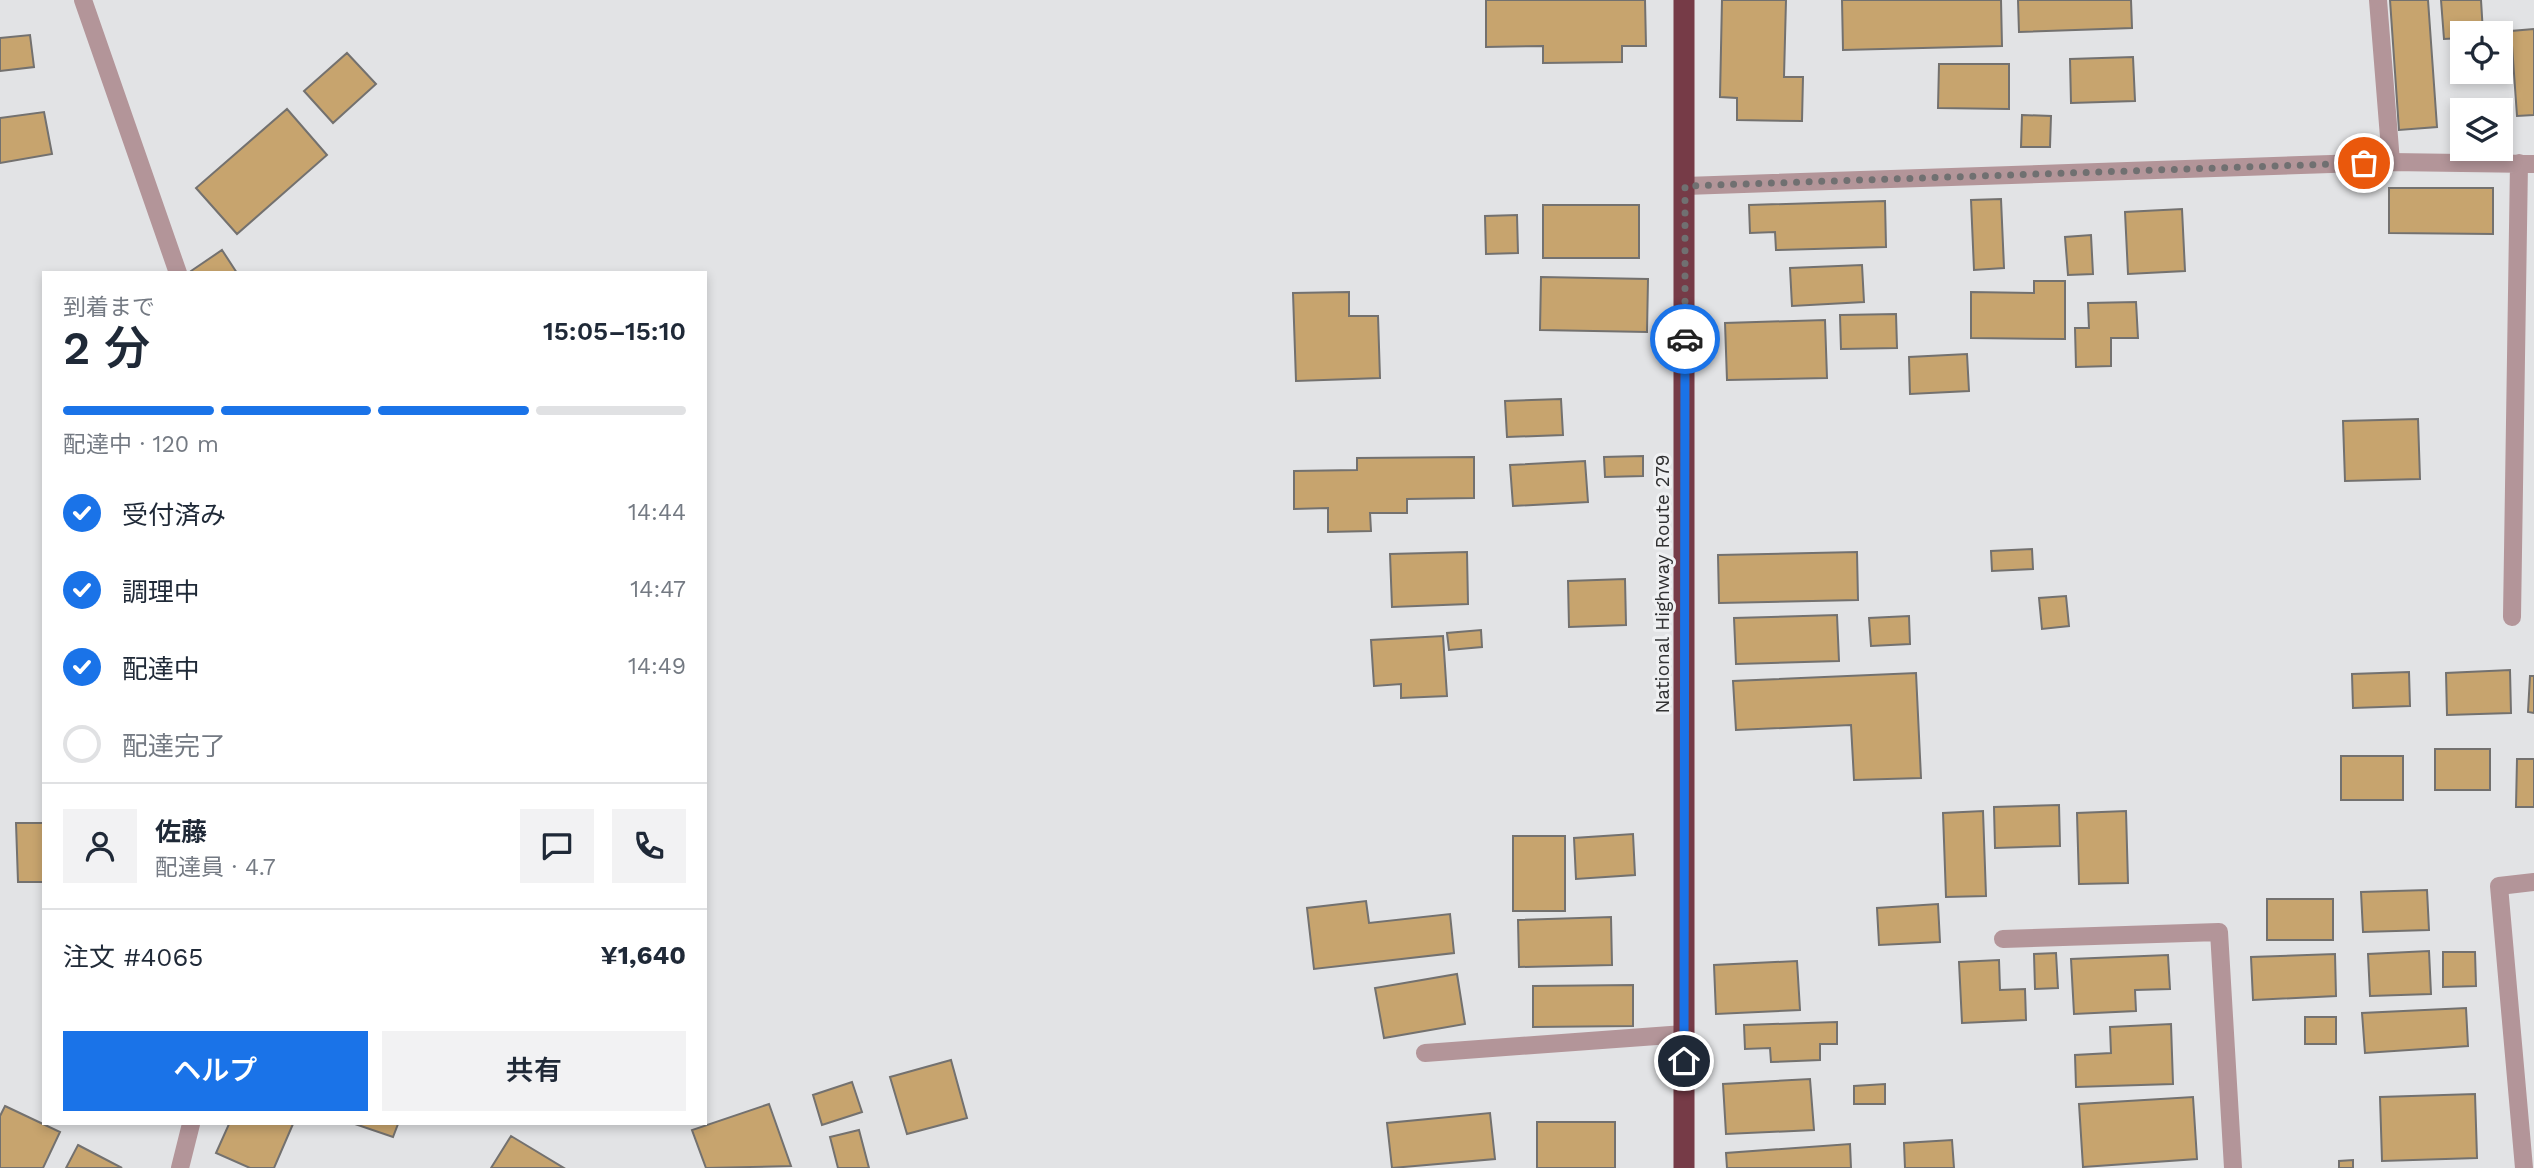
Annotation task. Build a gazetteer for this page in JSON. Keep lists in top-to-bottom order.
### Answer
{
  "streets": {
    "highway": ["National Highway Route 279"]
  },
  "page": {
    "heading": ["2 分", "到着まで", "15:05–15:10"],
    "panel": [
      "佐藤",
      "配達員 · 4.7",
      "注文 #4065",
      "¥1,640"
    ],
    "bar": "配達中 · 120 m",
    "list": [
      ["受付済み", "14:44"],
      ["調理中", "14:47"],
      ["配達中", "14:49"],
      "配達完了"
    ],
    "buttons": ["ヘルプ", "共有"]
  }
}
